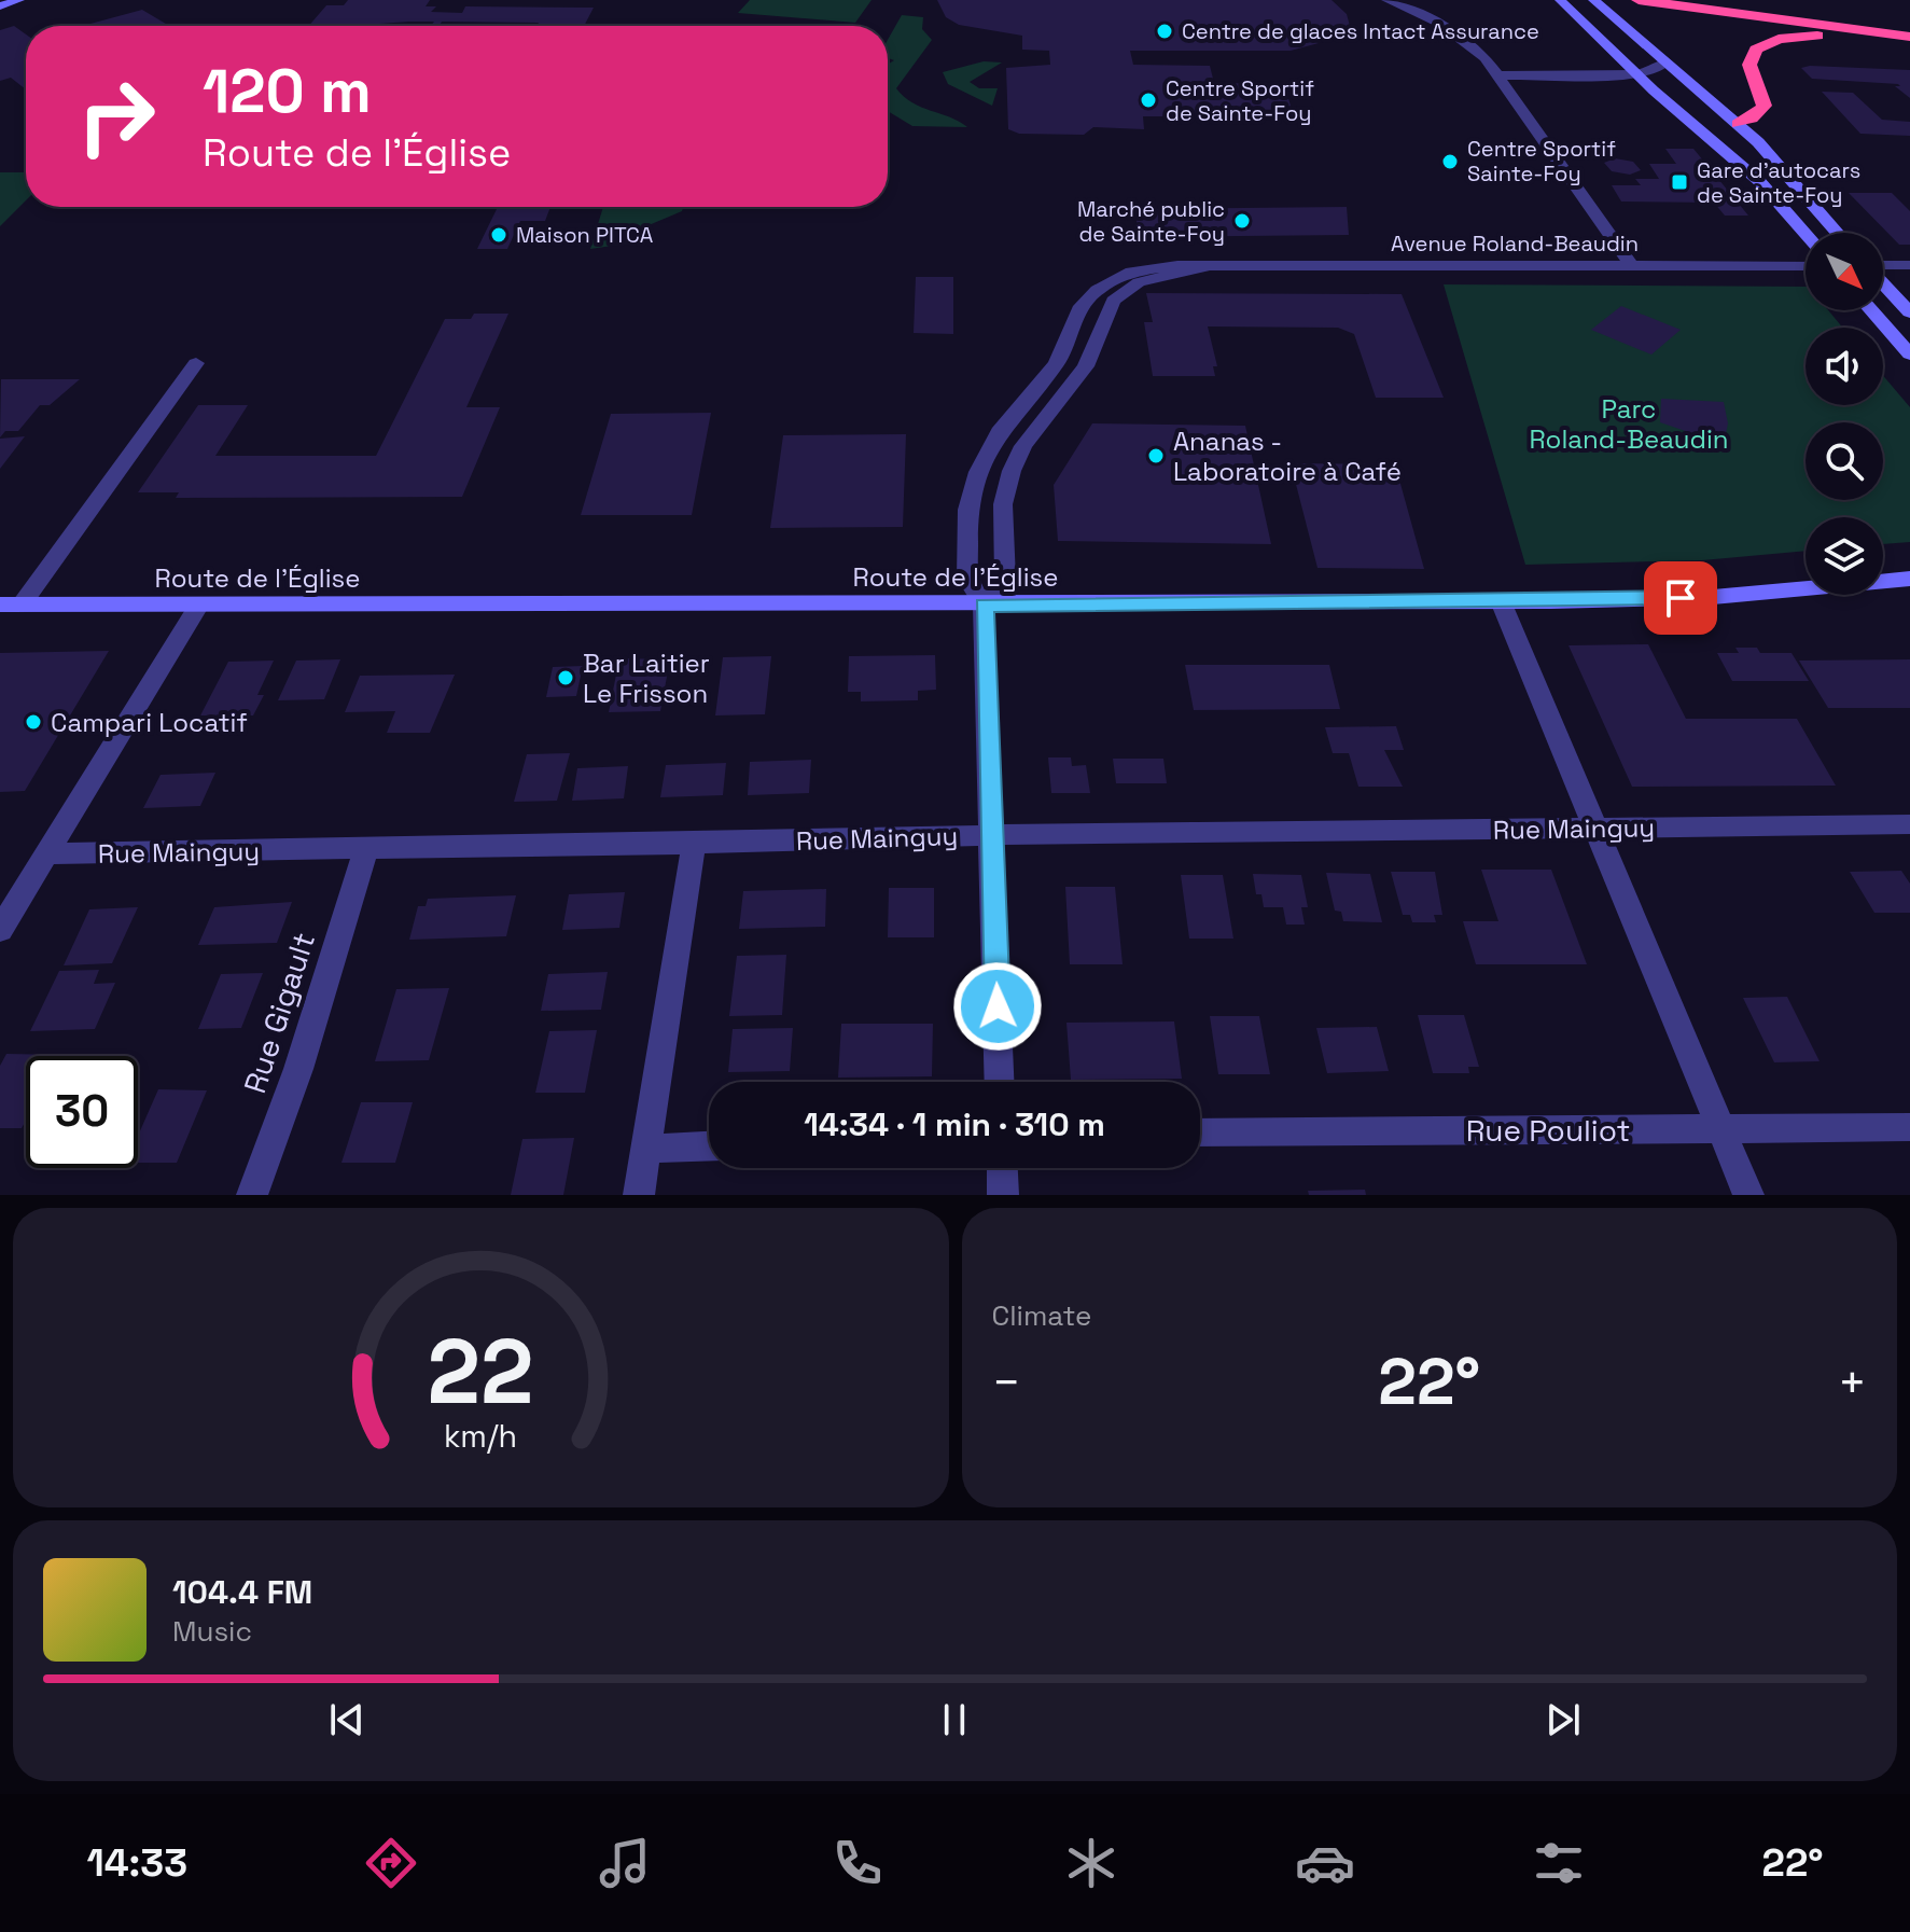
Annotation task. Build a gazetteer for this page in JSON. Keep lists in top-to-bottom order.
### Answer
{
  "streets": {
    "main road": ["Route de l'Église"],
    "street": [
      "Avenue Roland-Beaudin",
      "Rue Mainguy",
      "Rue Gigault",
      "Rue Pouliot"
    ]
  },
  "crossings": [
    ["Avenue Roland-Beaudin", "Route de l'Église"],
    ["Rue Mainguy", "Rue Gigault"]
  ],
  "parks": ["Parc Roland-Beaudin"],
  "places": {
    "other": [
      "Centre de glaces Intact Assurance",
      "Centre Sportif de Sainte-Foy",
      "Centre Sportif Sainte-Foy",
      "Marché public de Sainte-Foy",
      "Maison PITCA",
      "Ananas - Laboratoire à Café",
      "Bar Laitier Le Frisson",
      "Campari Locatif"
    ],
    "transit": ["Gare d'autocars de Sainte-Foy"]
  },
  "north": "bottom right",
  "page": {
    "turn": ["120 m", "Route de l'Église"],
    "limit": "30",
    "trip": "14:34 · 1 min · 310 m",
    "tile": "Climate",
    "heat": ["−", "22°", "+"],
    "song": ["104.4 FM", "Music"],
    "tabs": ["14:33", "22°"],
    "gauge": ["22", "km/h"]
  }
}
